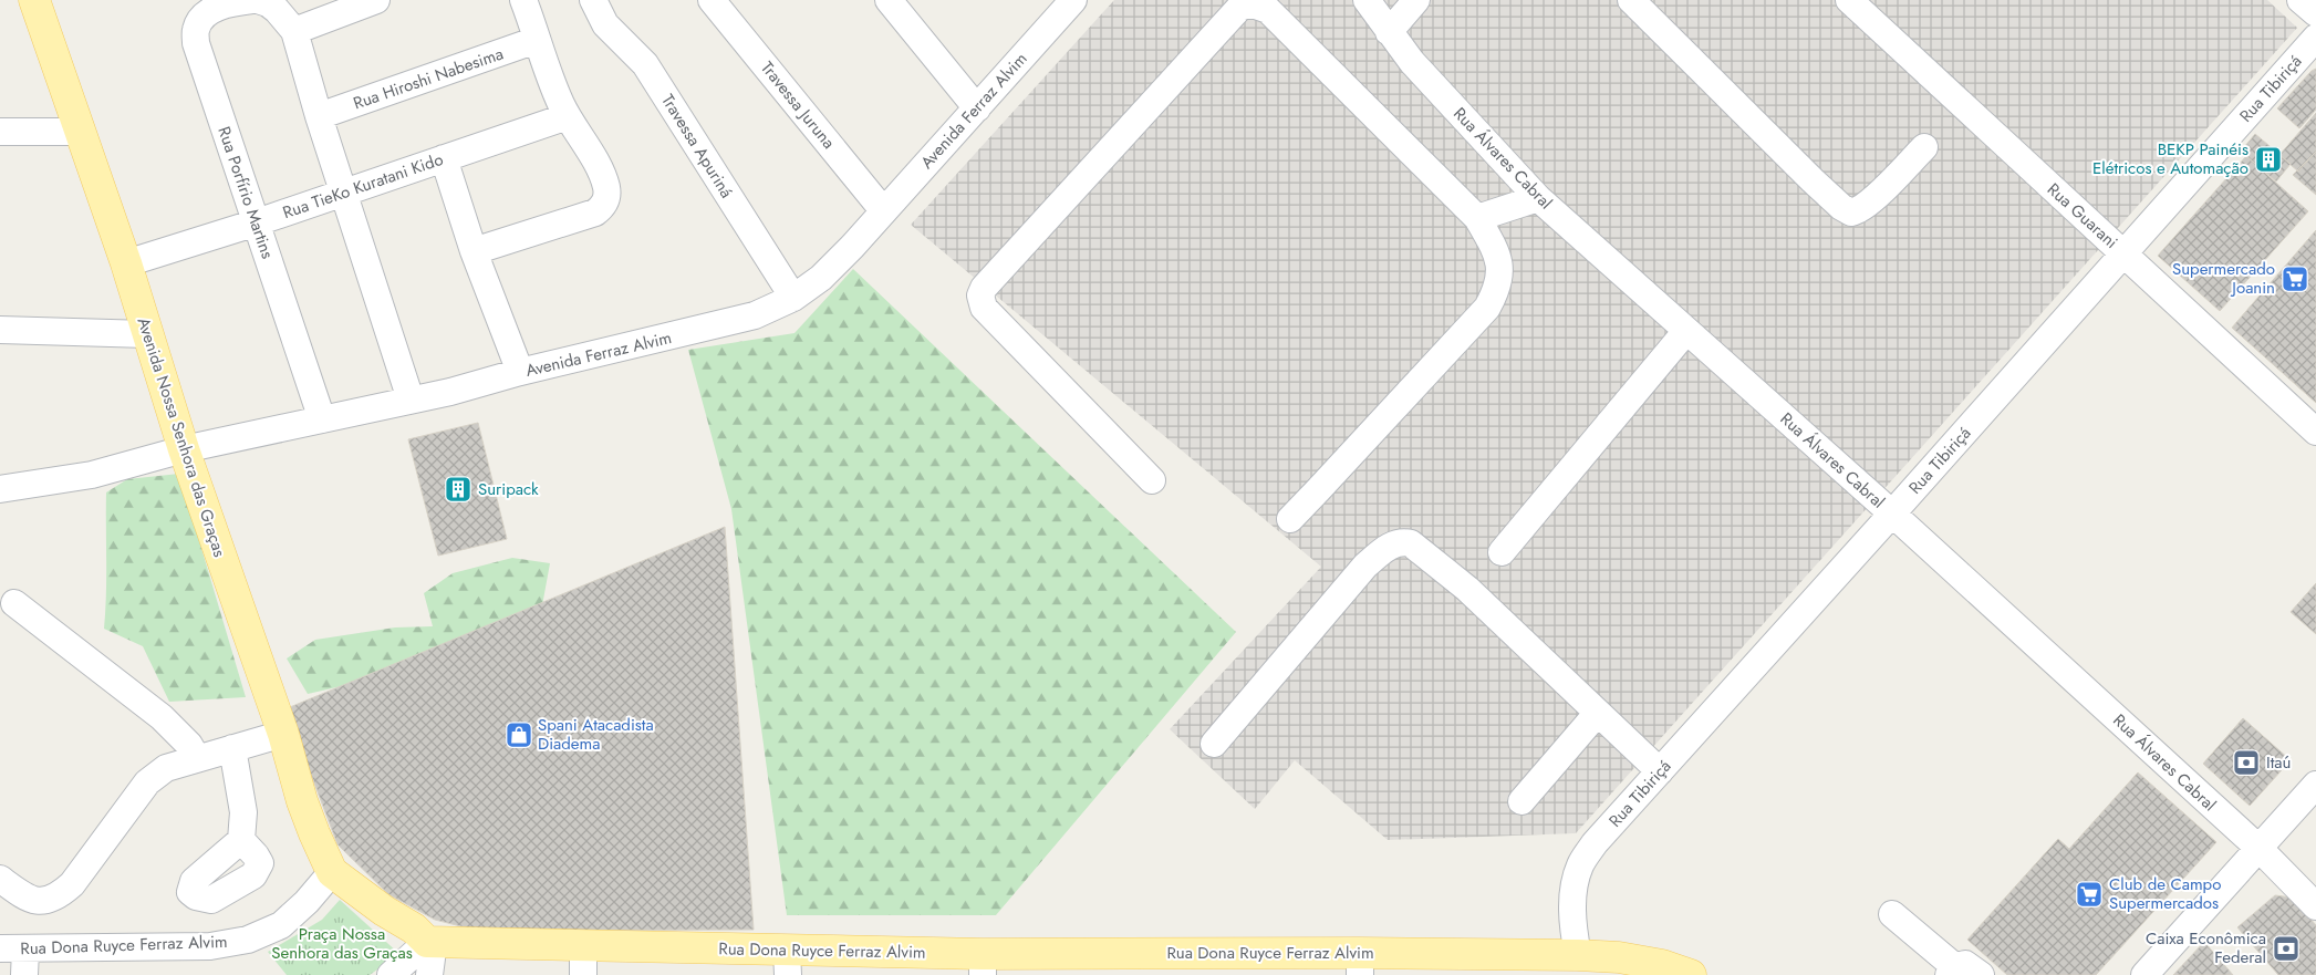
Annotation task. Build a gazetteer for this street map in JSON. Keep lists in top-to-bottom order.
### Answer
{
  "streets": {
    "main road": ["Avenida Nossa Senhora das Graças", "Rua Dona Ruyce Ferraz Alvim"],
    "street": [
      "Rua Hiroshi Nabesima",
      "Rua Tibiriçá",
      "Travessa Juruna",
      "Avenida Ferraz Alvim",
      "Travessa Apuriná",
      "Rua Álvares Cabral",
      "Rua TieKo Kuratani Kido",
      "Rua Porfírio Martins",
      "Rua Guarani"
    ]
  },
  "crossings": [
    ["Rua Tibiriçá", "Rua Álvares Cabral"],
    ["Rua Tibiriçá", "Rua Guarani"],
    ["Rua Tibiriçá", "Rua Dona Ruyce Ferraz Alvim"],
    ["Travessa Juruna", "Avenida Ferraz Alvim"],
    ["Avenida Ferraz Alvim", "Travessa Apuriná"],
    ["Avenida Ferraz Alvim", "Rua Porfírio Martins"],
    ["Avenida Ferraz Alvim", "Avenida Nossa Senhora das Graças"],
    ["Rua TieKo Kuratani Kido", "Rua Porfírio Martins"],
    ["Rua TieKo Kuratani Kido", "Avenida Nossa Senhora das Graças"],
    ["Avenida Nossa Senhora das Graças", "Rua Dona Ruyce Ferraz Alvim"]
  ],
  "parks": ["Praça Nossa Senhora das Graças"],
  "places": {
    "building": ["BEKP Painéis Elétricos e Automação", "Suripack"],
    "supermarket": ["Supermercado Joanin", "Club de Campo Supermercados"],
    "shop": ["Spani Atacadista Diadema"],
    "bank": ["Itaú", "Caixa Econômica Federal"]
  }
}
